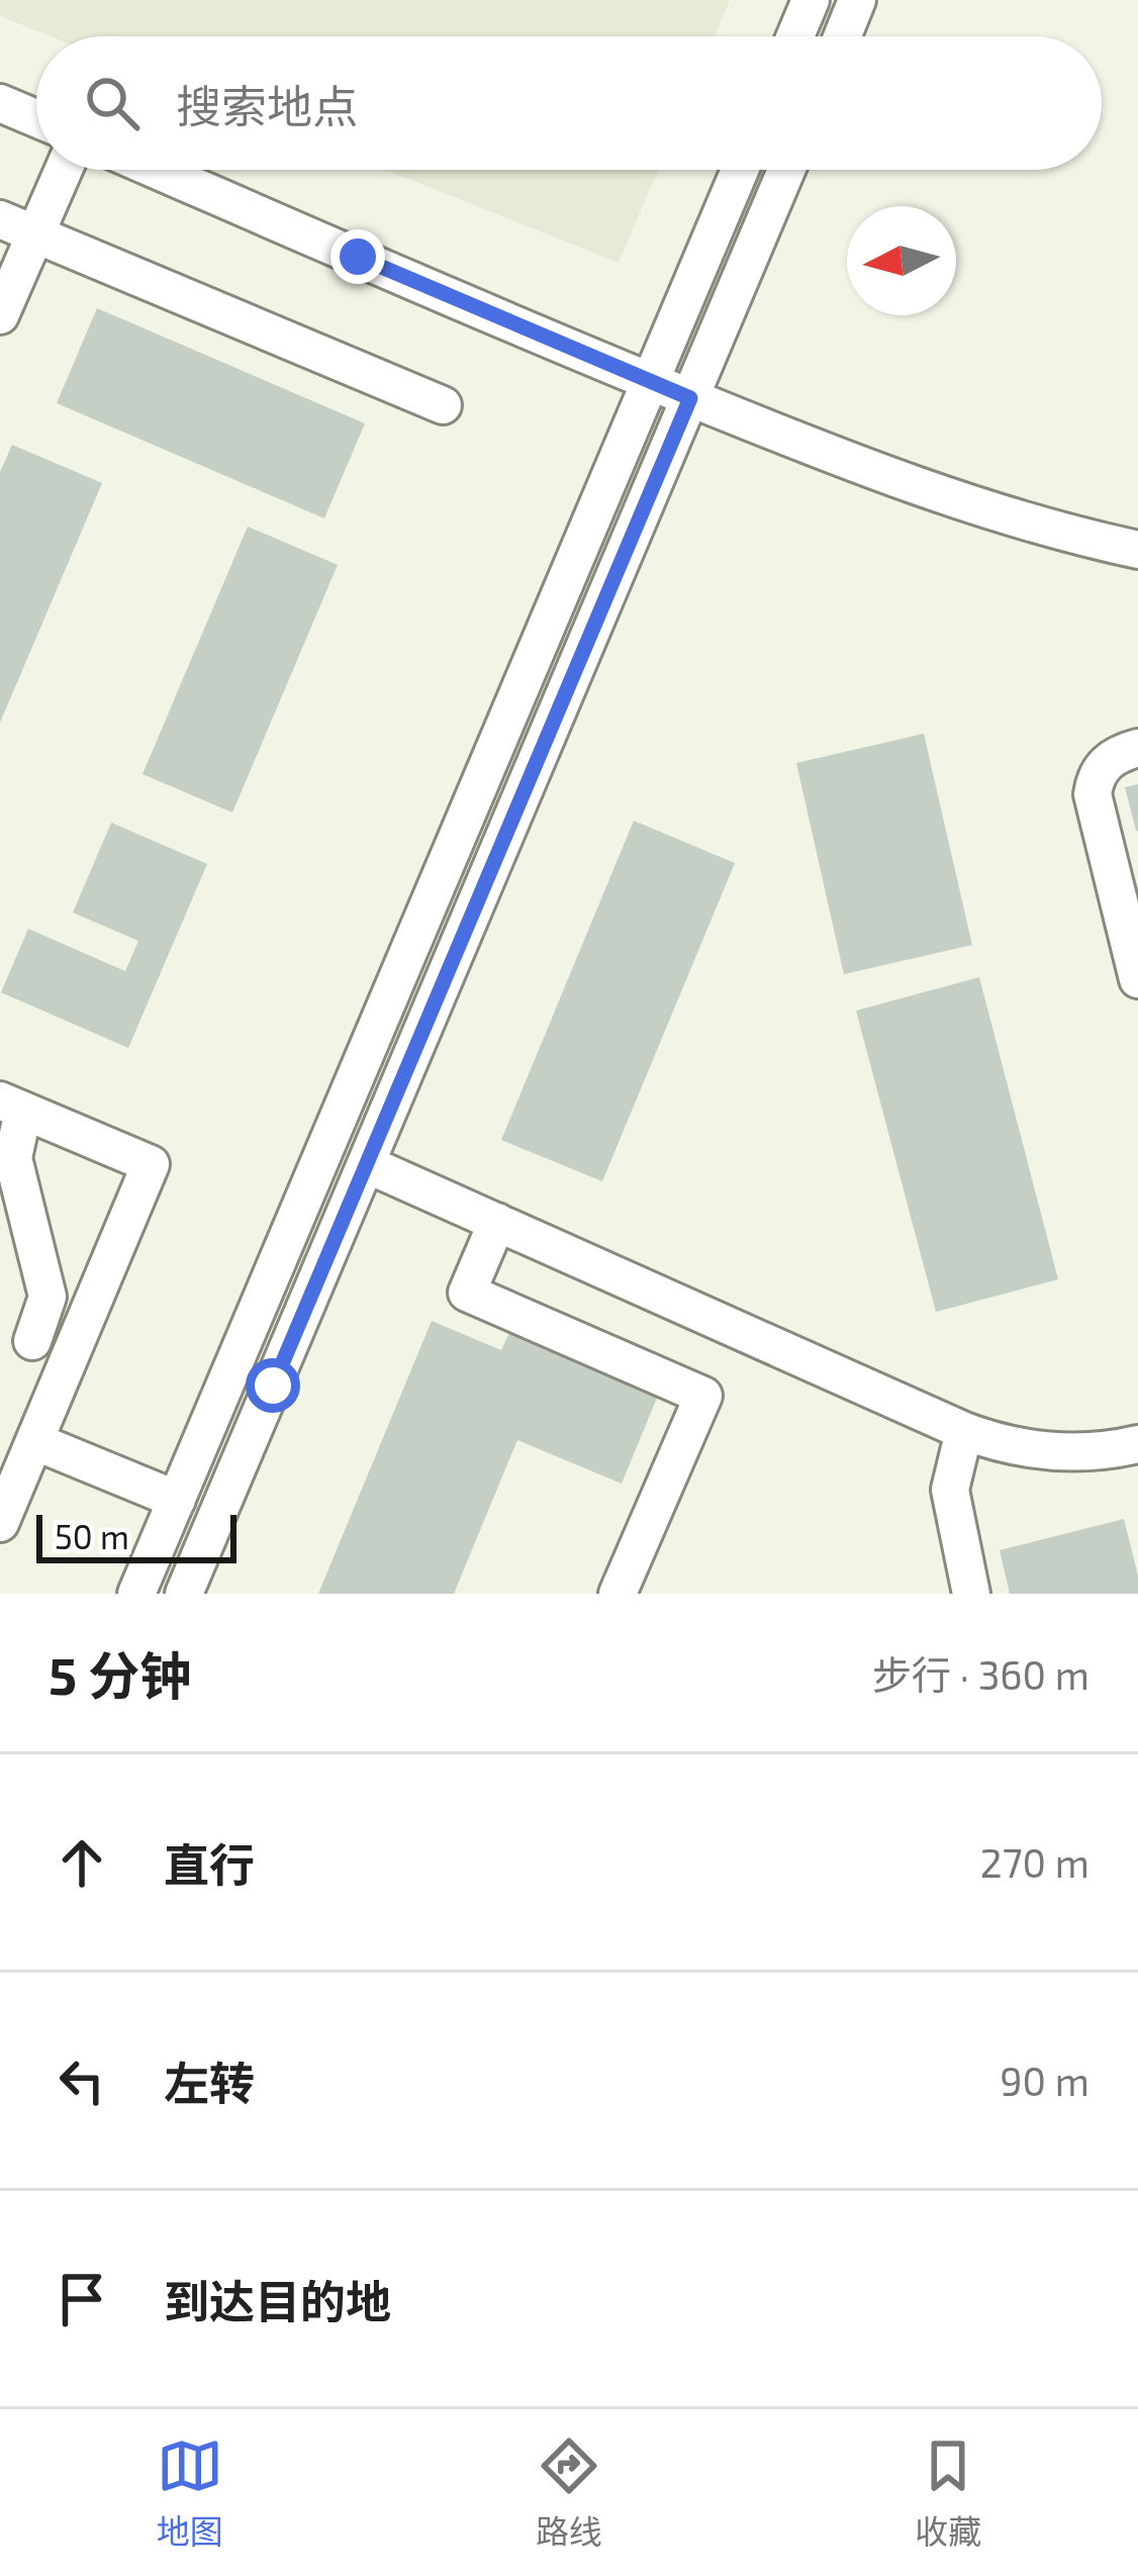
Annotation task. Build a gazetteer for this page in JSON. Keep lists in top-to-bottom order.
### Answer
{
  "scale_bar": "50 m",
  "north": "left",
  "page": {
    "search": "搜索地点",
    "scale": "50 m",
    "heading": ["5 分钟", "步行 · 360 m"],
    "list": [
      ["直行", "270 m"],
      ["左转", "90 m"],
      "到达目的地"
    ],
    "nav": ["地图", "路线", "收藏"]
  }
}
